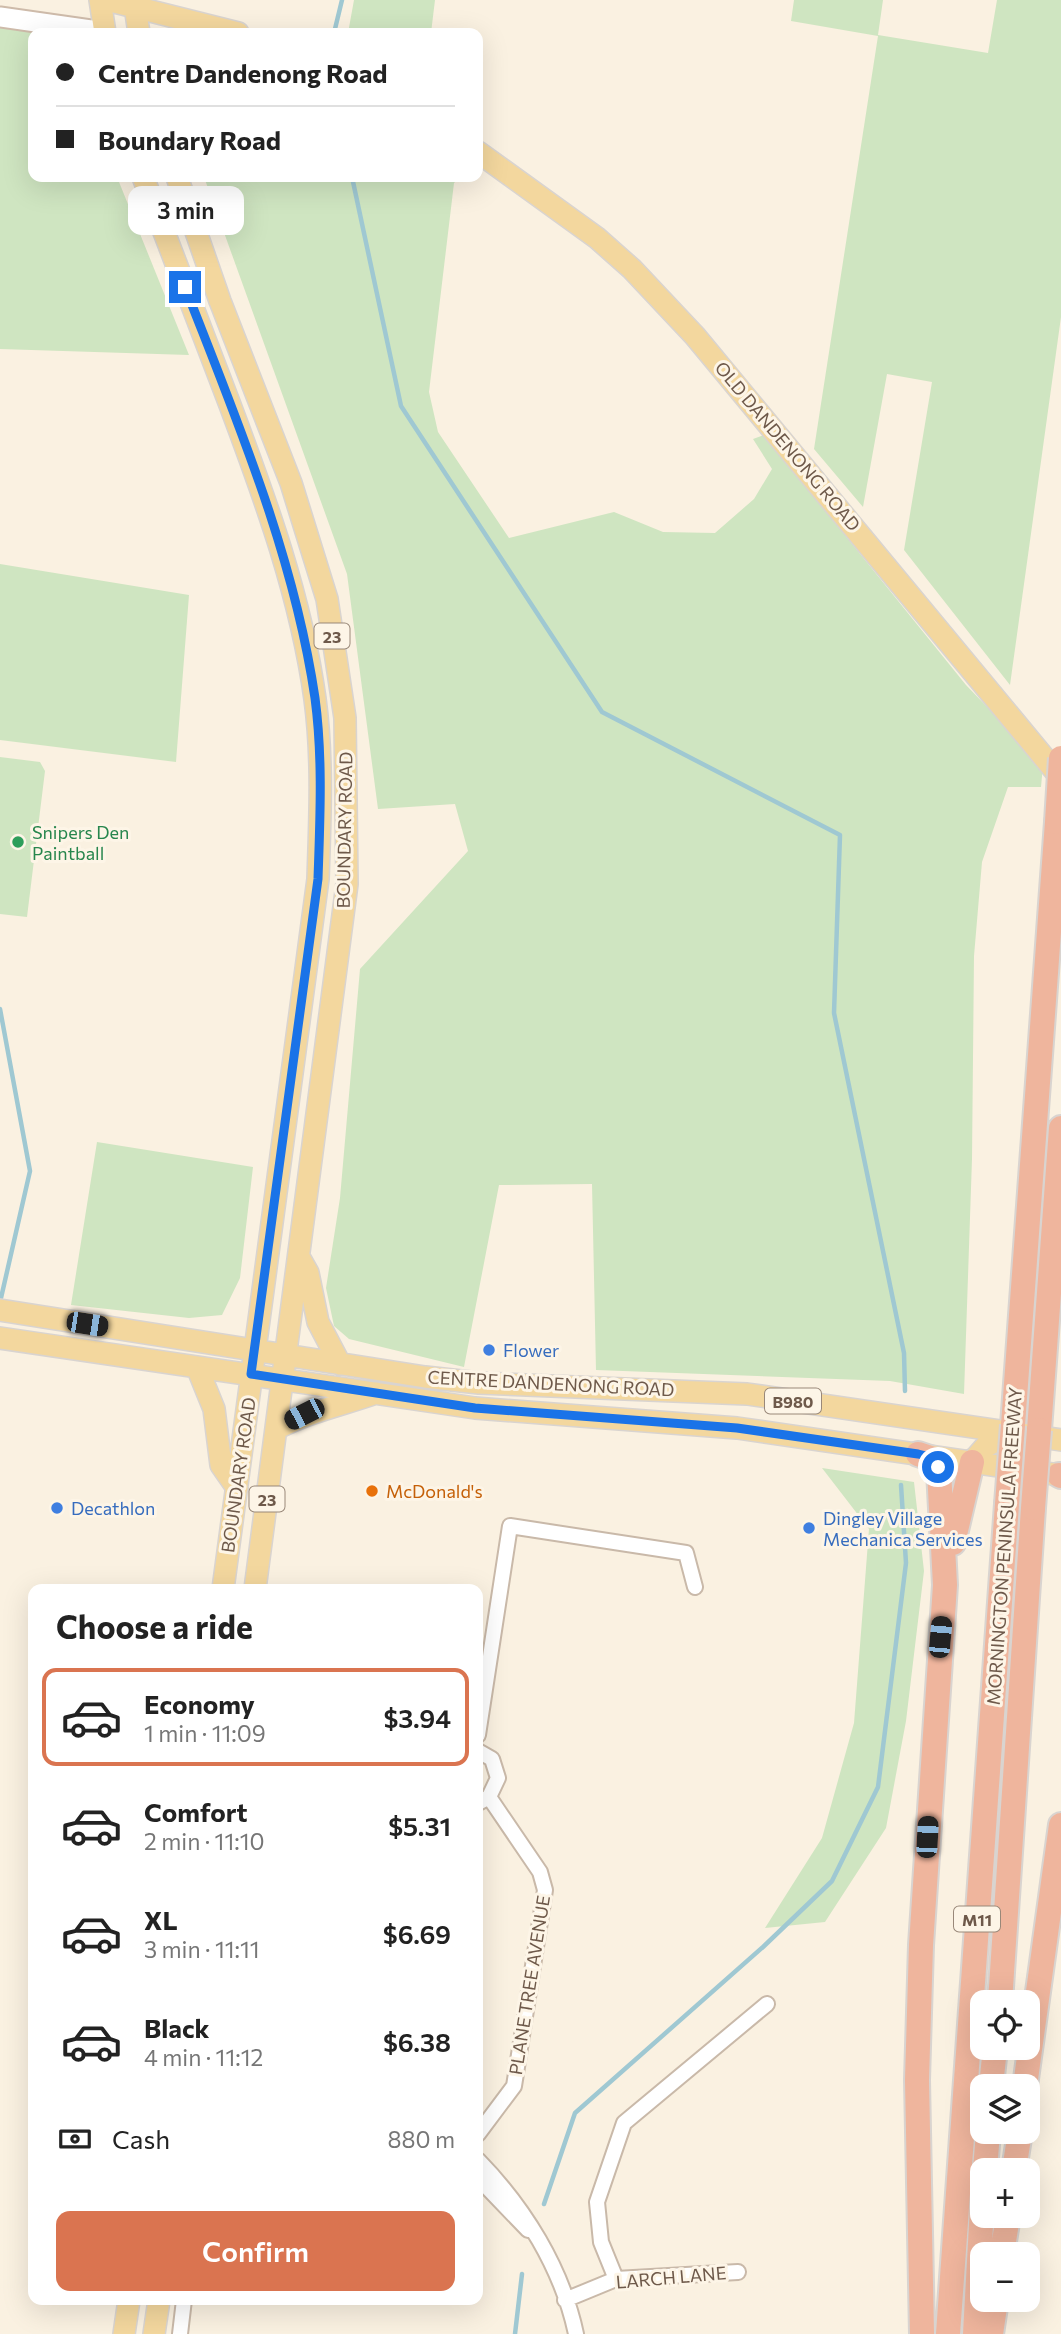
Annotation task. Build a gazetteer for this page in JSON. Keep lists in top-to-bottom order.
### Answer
{
  "streets": {
    "highway": ["MORNINGTON PENINSULA FREEWAY", "M11"],
    "main road": [
      "OLD DANDENONG ROAD",
      "23",
      "BOUNDARY ROAD",
      "CENTRE DANDENONG ROAD",
      "B980"
    ],
    "street": ["PLANE TREE AVENUE", "LARCH LANE"]
  },
  "crossings": [
    ["BOUNDARY ROAD", "CENTRE DANDENONG ROAD"],
    ["CENTRE DANDENONG ROAD", "MORNINGTON PENINSULA FREEWAY"]
  ],
  "places": [
    "Snipers Den Paintball",
    "Flower",
    "McDonald's",
    "Decathlon",
    "Dingley Village Mechanica Services"
  ],
  "page": {
    "banner": ["Centre Dandenong Road", "Boundary Road"],
    "bubble": "3 min",
    "heading": "Choose a ride",
    "list": [
      {
        "name": "Economy",
        "note": "1 min · 11:09",
        "value": "$3.94"
      },
      {
        "name": "Comfort",
        "note": "2 min · 11:10",
        "value": "$5.31"
      },
      {
        "name": "XL",
        "note": "3 min · 11:11",
        "value": "$6.69"
      },
      {
        "name": "Black",
        "note": "4 min · 11:12",
        "value": "$6.38"
      }
    ],
    "map_buttons": ["+", "−"],
    "pay": ["Cash", "880 m"],
    "buttons": "Confirm"
  }
}
